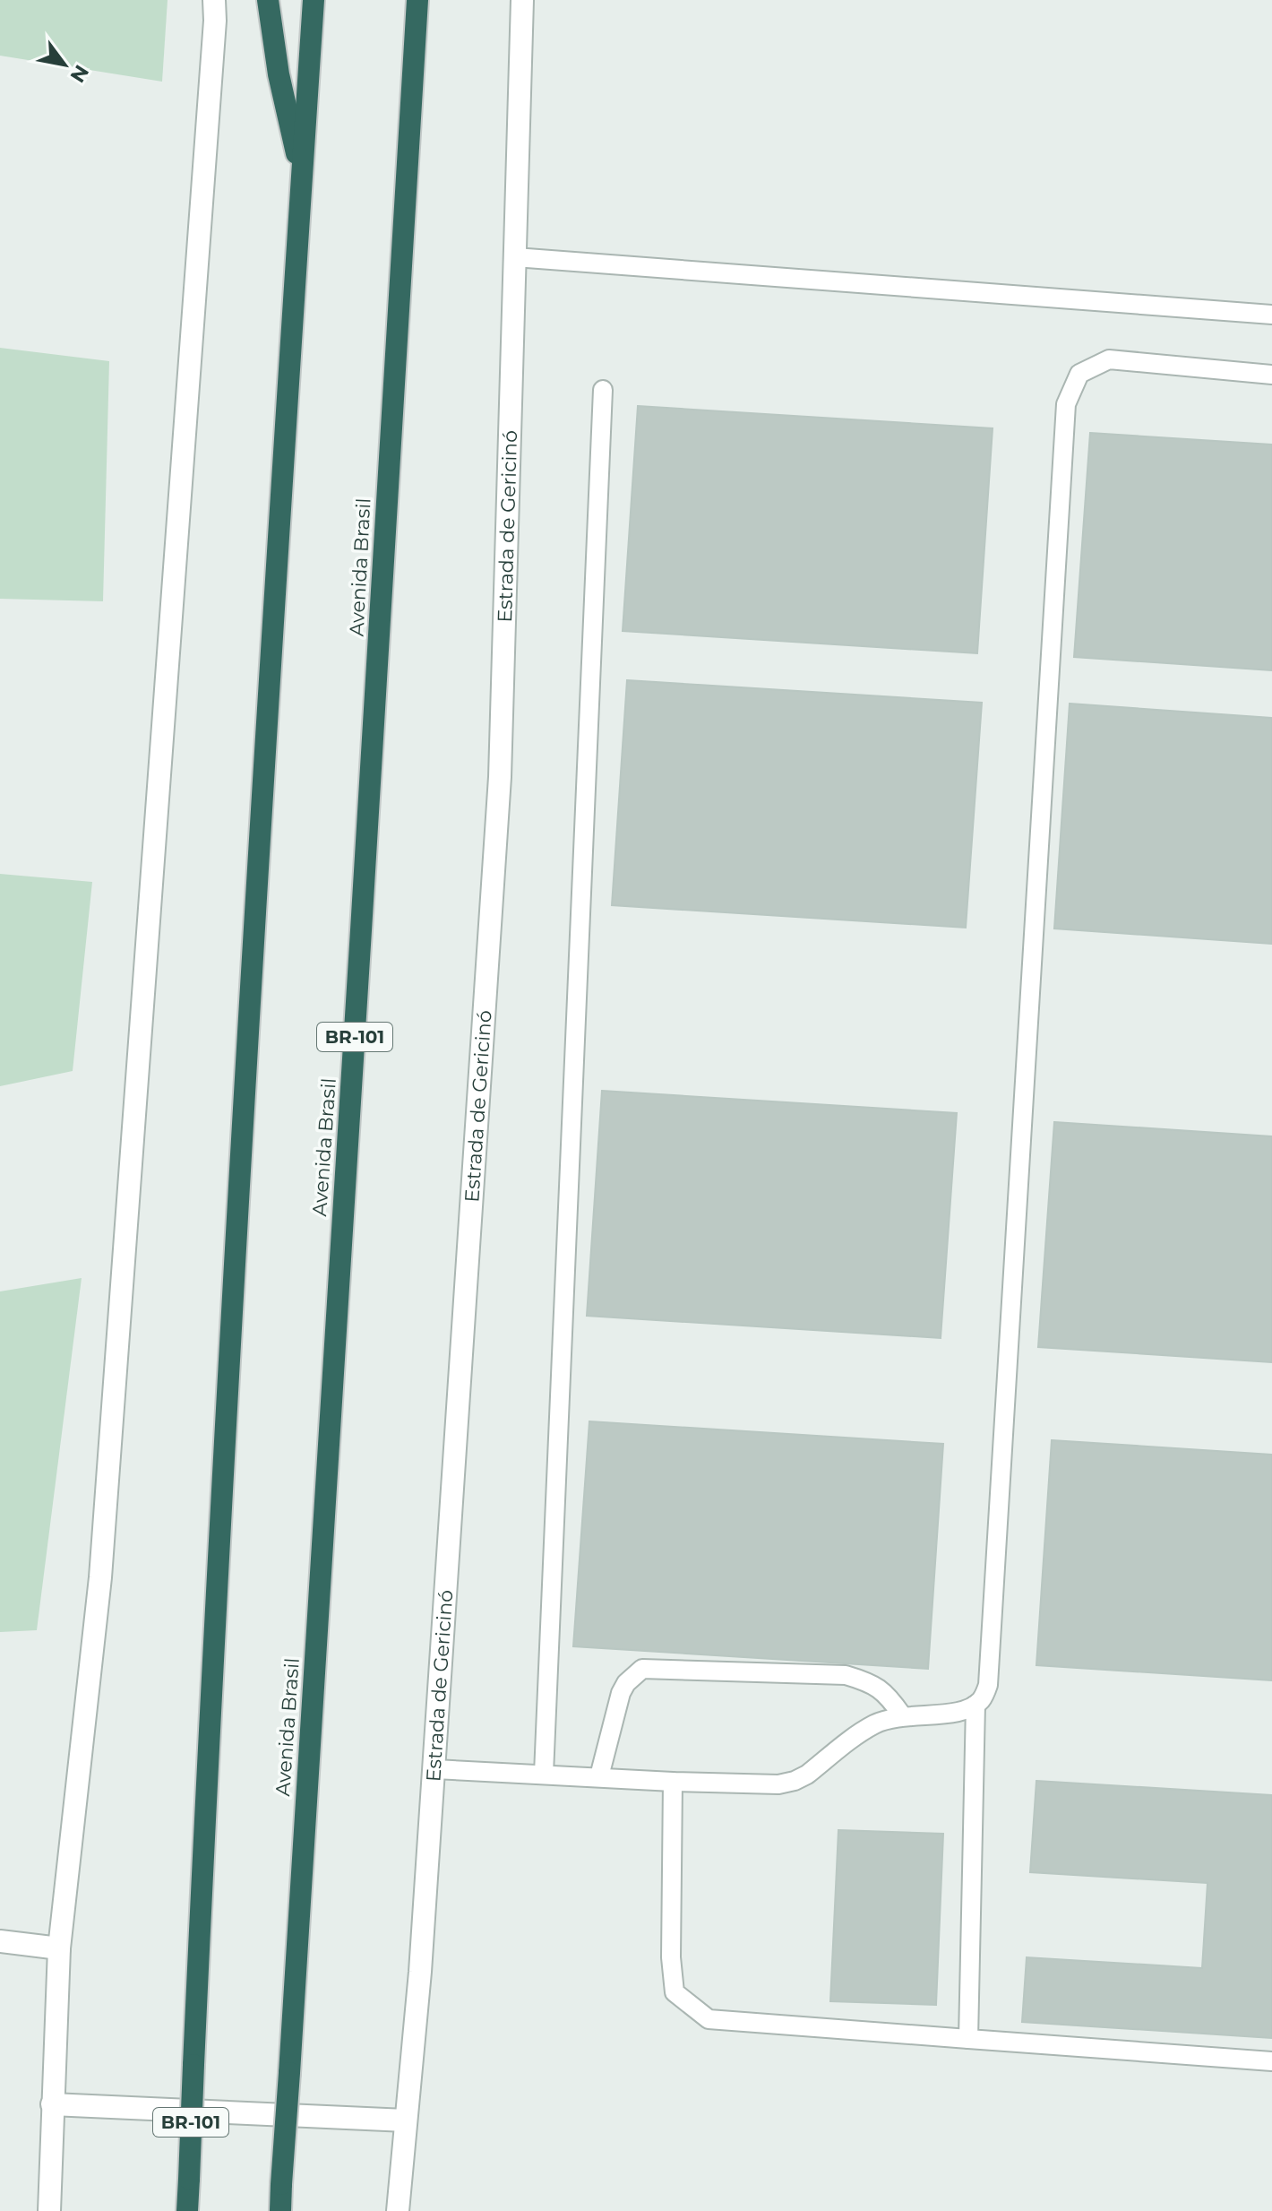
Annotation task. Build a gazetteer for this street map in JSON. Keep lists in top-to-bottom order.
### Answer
{
  "streets": {
    "highway": ["Avenida Brasil", "BR-101"],
    "street": ["Estrada de Gericinó"]
  },
  "north": "bottom right"
}
